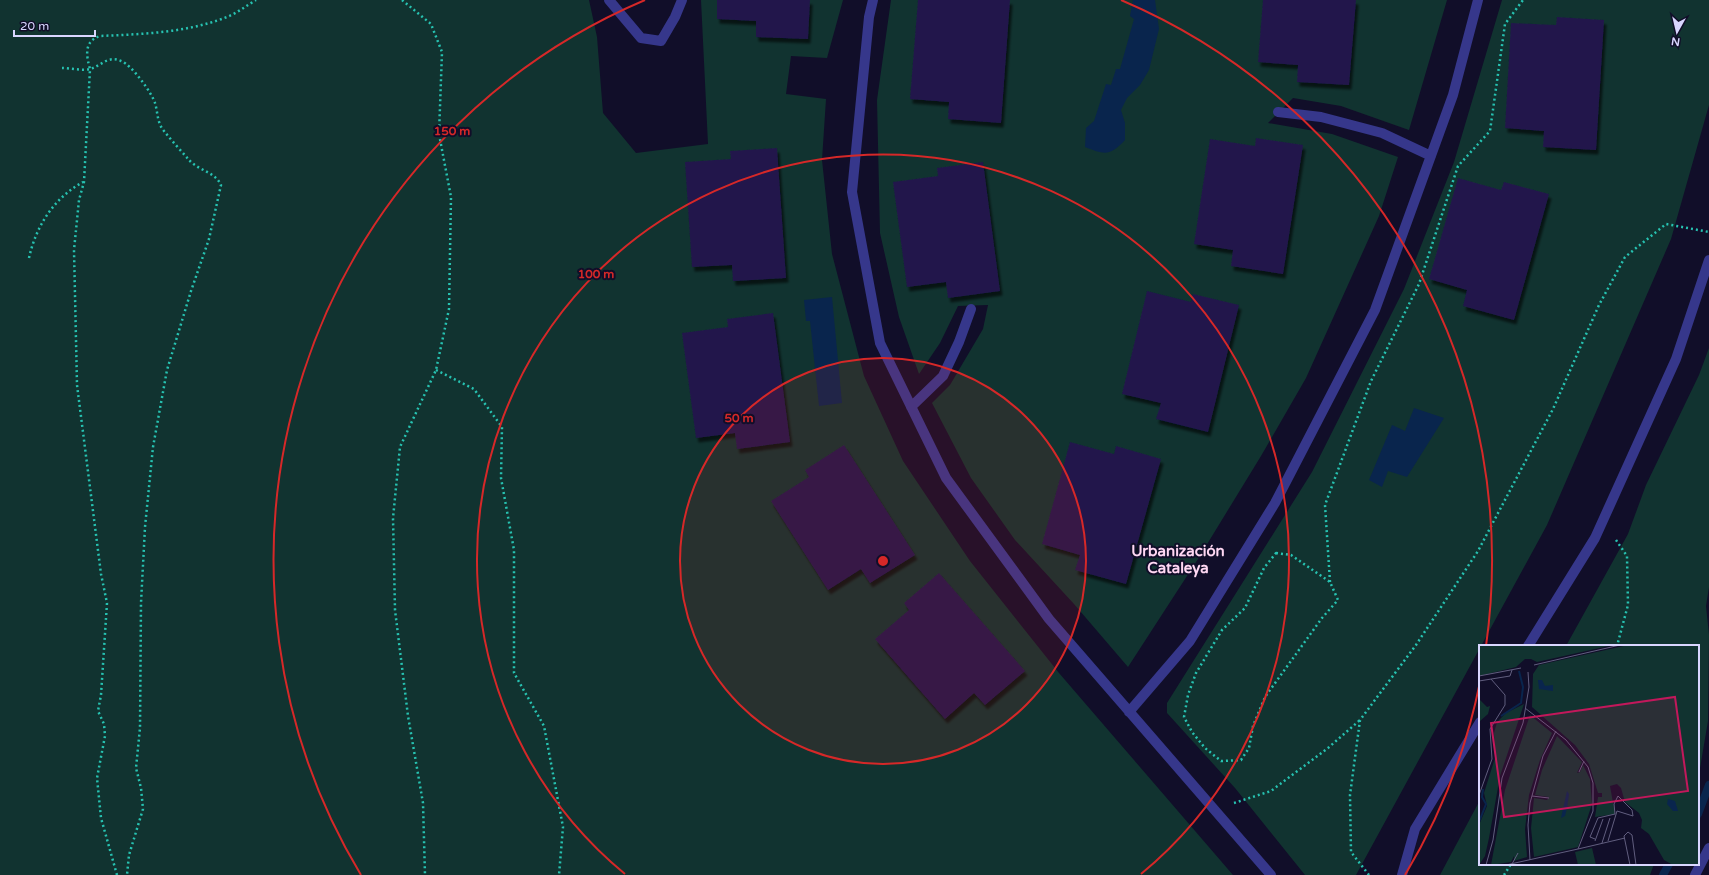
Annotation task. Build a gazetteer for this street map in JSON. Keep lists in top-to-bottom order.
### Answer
{
  "districts": ["Urbanización Cataleya"],
  "scale_bar": "20 m",
  "north": "bottom",
  "rings": ["150 m", "100 m", "50 m"]
}
